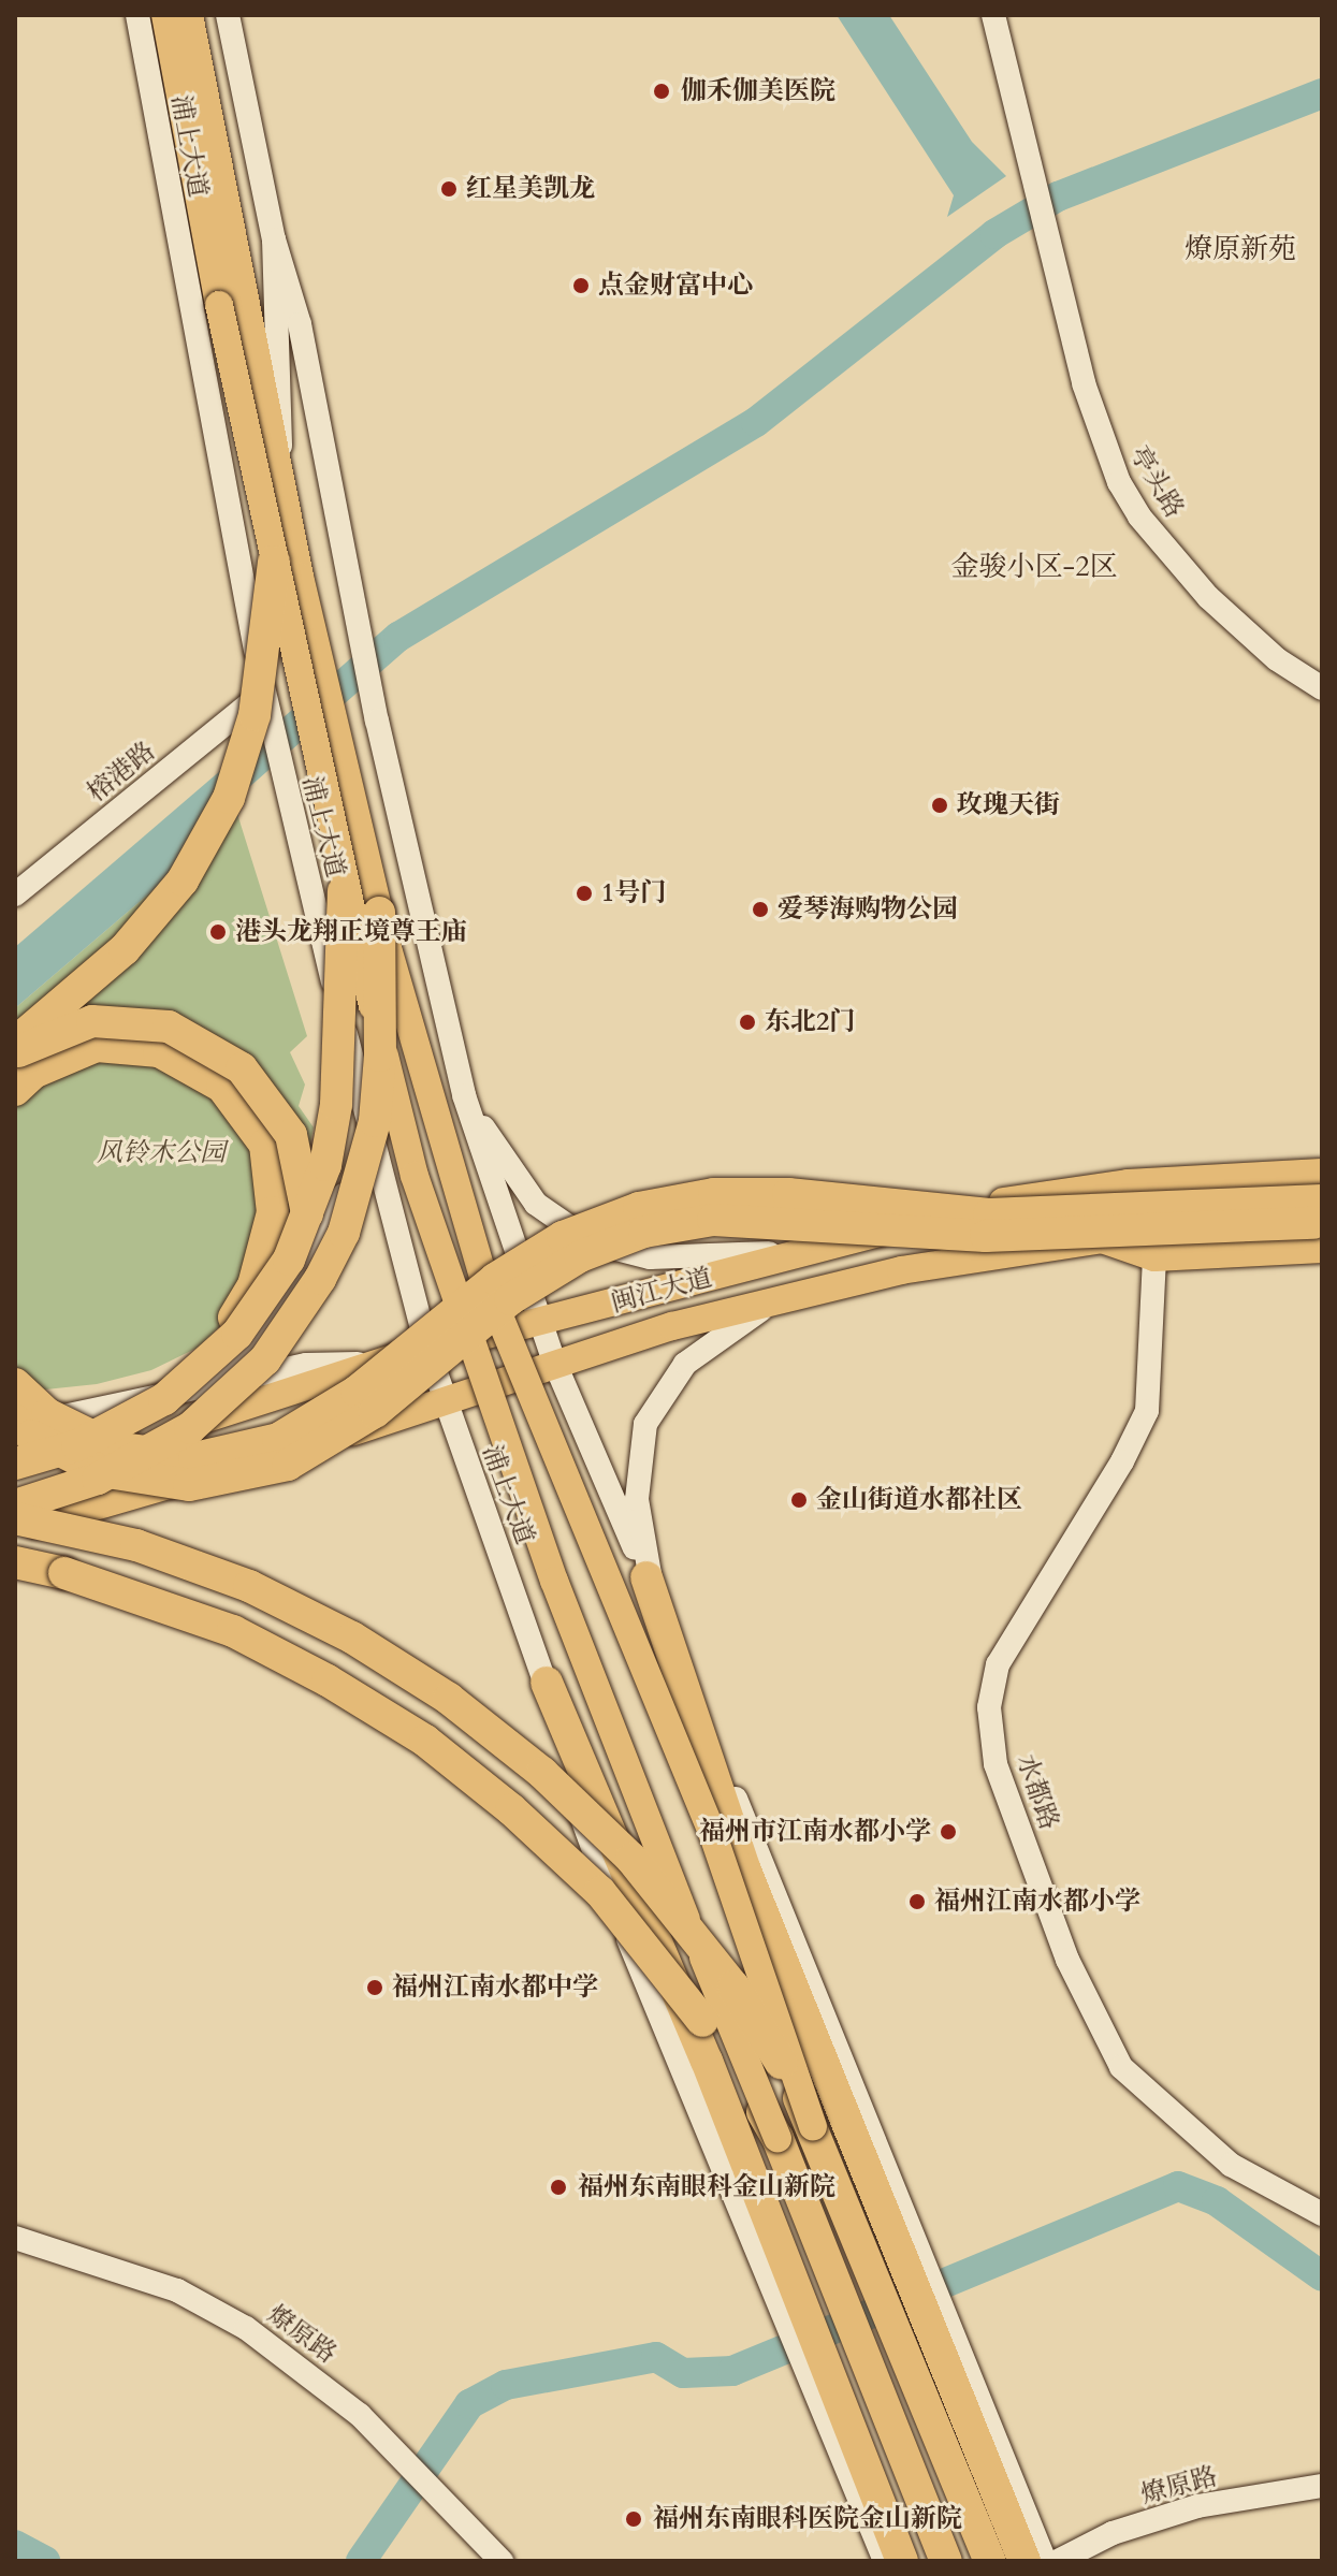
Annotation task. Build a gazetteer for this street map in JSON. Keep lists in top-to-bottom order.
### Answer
{
  "streets": {
    "main road": [
      "浦上大道",
      "亭头路",
      "榕港路",
      "闽江大道",
      "水都路",
      "燎原路"
    ]
  },
  "crossings": [
    ["浦上大道", "榕港路"],
    ["浦上大道", "闽江大道"],
    ["闽江大道", "水都路"]
  ],
  "districts": ["燎原新苑", "金骏小区-2区"],
  "parks": ["风铃木公园"],
  "places": [
    "伽禾伽美医院",
    "红星美凯龙",
    "点金财富中心",
    "玫瑰天街",
    "1号门",
    "爱琴海购物公园",
    "港头龙翔正境尊王庙",
    "东北2门",
    "金山街道水都社区",
    "福州市江南水都小学",
    "福州江南水都小学",
    "福州江南水都中学",
    "福州东南眼科金山新院",
    "福州东南眼科医院金山新院"
  ]
}
